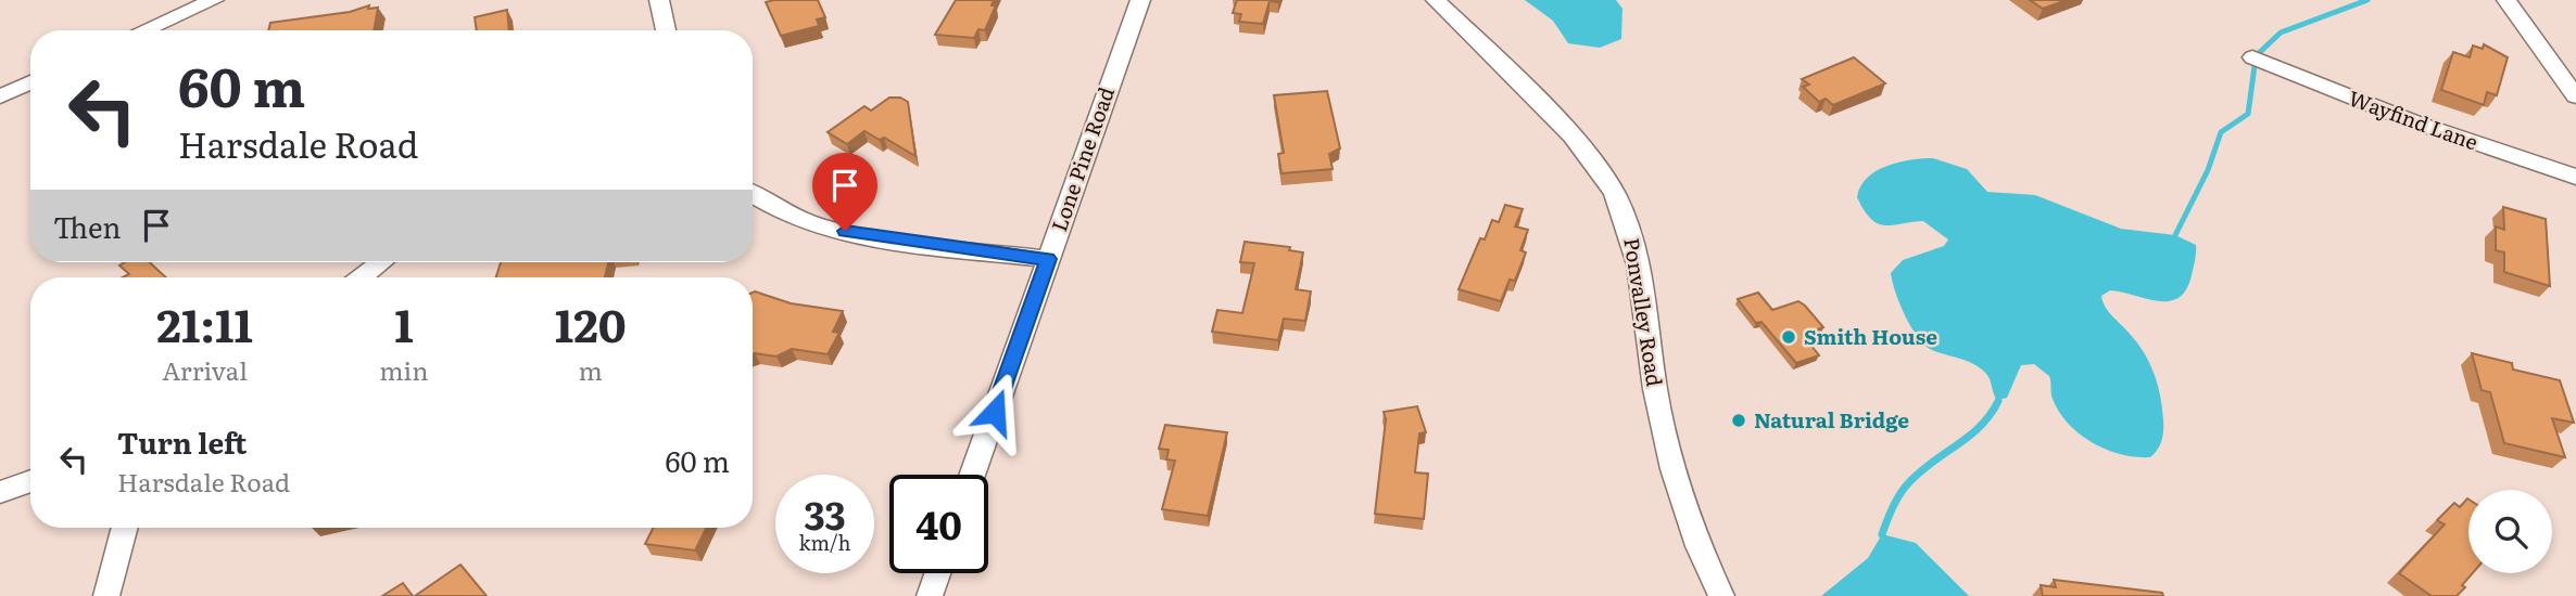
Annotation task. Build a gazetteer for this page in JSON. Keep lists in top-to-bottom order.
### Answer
{
  "streets": {
    "street": ["Wayfind Lane", "Lone Pine Road", "Ponvalley Road"]
  },
  "places": ["Smith House", "Natural Bridge"],
  "page": {
    "turn": ["60 m", "Harsdale Road"],
    "then": "Then",
    "eta": [
      "21:11",
      "Arrival",
      "1",
      "min",
      "120",
      "m"
    ],
    "list": [
      {
        "name": "Turn left",
        "note": "Harsdale Road",
        "value": "60 m"
      }
    ],
    "speed": "33 km/h",
    "limit": "40"
  }
}
